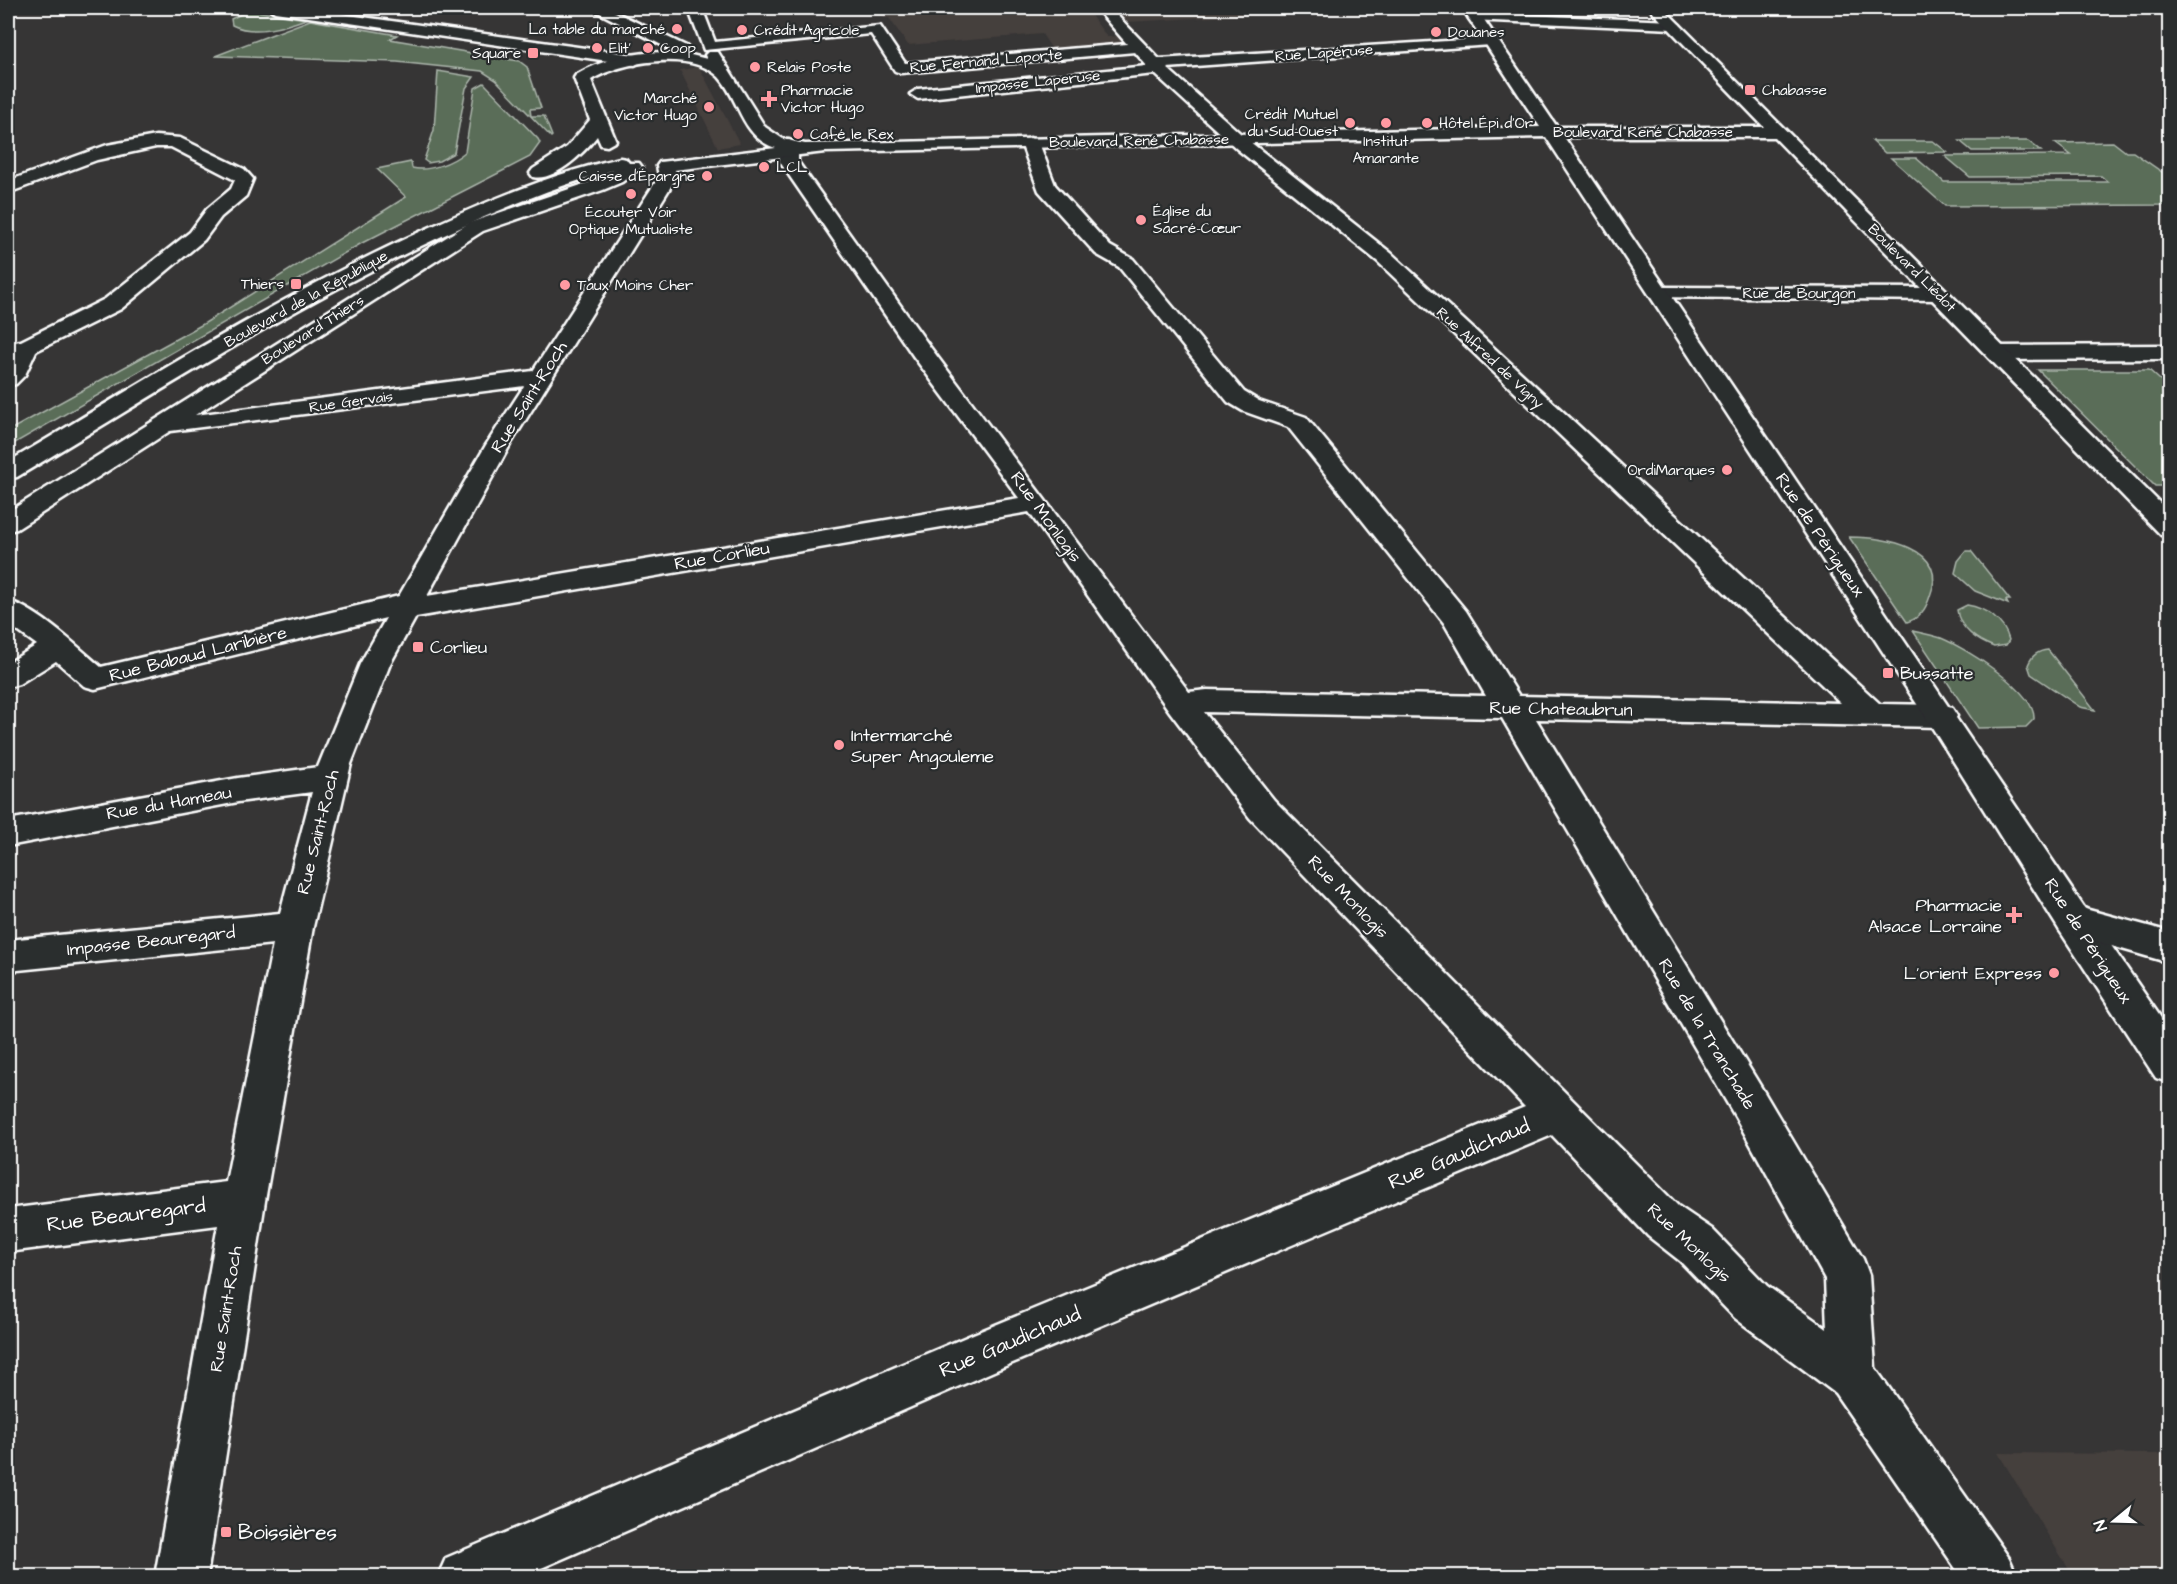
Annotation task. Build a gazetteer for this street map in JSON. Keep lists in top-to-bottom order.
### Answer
{
  "streets": {
    "street": [
      "Rue Lapéruse",
      "Rue Fernand Laporte",
      "Impasse Laperuse",
      "Boulevard René Chabasse",
      "Boulevard Liédot",
      "Rue de Bourgon",
      "Boulevard de la République",
      "Boulevard Thiers",
      "Rue Alfred de Vigny",
      "Rue Saint-Roch",
      "Rue Gervais",
      "Rue Monlogis",
      "Rue de Périgueux",
      "Rue Corlieu",
      "Rue Babaud Laribière",
      "Rue Chateaubrun",
      "Rue du Hameau",
      "Impasse Beauregard",
      "Rue de la Tranchade",
      "Rue Gaudichaud",
      "Rue Beauregard"
    ]
  },
  "crossings": [
    ["Rue Lapéruse", "Impasse Laperuse"],
    ["Rue Lapéruse", "Rue Alfred de Vigny"],
    ["Rue Lapéruse", "Rue de Périgueux"],
    ["Rue Fernand Laporte", "Rue Alfred de Vigny"],
    ["Impasse Laperuse", "Rue Alfred de Vigny"],
    ["Boulevard René Chabasse", "Boulevard Liédot"],
    ["Boulevard René Chabasse", "Boulevard de la République"],
    ["Boulevard René Chabasse", "Rue Alfred de Vigny"],
    ["Boulevard René Chabasse", "Rue Saint-Roch"],
    ["Boulevard René Chabasse", "Rue Monlogis"],
    ["Boulevard René Chabasse", "Rue de Périgueux"],
    ["Boulevard René Chabasse", "Rue de la Tranchade"],
    ["Boulevard Liédot", "Rue de Bourgon"],
    ["Rue de Bourgon", "Rue de Périgueux"],
    ["Boulevard de la République", "Boulevard Thiers"],
    ["Boulevard de la République", "Rue Saint-Roch"],
    ["Boulevard Thiers", "Rue Gervais"],
    ["Rue Alfred de Vigny", "Rue Chateaubrun"],
    ["Rue Saint-Roch", "Rue Gervais"],
    ["Rue Saint-Roch", "Rue Corlieu"],
    ["Rue Saint-Roch", "Rue Babaud Laribière"],
    ["Rue Saint-Roch", "Rue du Hameau"],
    ["Rue Saint-Roch", "Impasse Beauregard"],
    ["Rue Saint-Roch", "Rue Beauregard"],
    ["Rue Monlogis", "Rue Corlieu"],
    ["Rue Monlogis", "Rue Chateaubrun"],
    ["Rue Monlogis", "Rue de la Tranchade"],
    ["Rue Monlogis", "Rue Gaudichaud"],
    ["Rue de Périgueux", "Rue Chateaubrun"],
    ["Rue Corlieu", "Rue Babaud Laribière"],
    ["Rue Chateaubrun", "Rue de la Tranchade"]
  ],
  "places": {
    "other": [
      "La table du marché",
      "Crédit Agricole",
      "Douanes",
      "Elit'",
      "Coop",
      "Relais Poste",
      "Marché Victor Hugo",
      "Crédit Mutuel du Sud-Ouest",
      "Institut Amarante",
      "Hôtel Épi d'Or",
      "Café le Rex",
      "LCL",
      "Caisse d'Épargne",
      "Écouter Voir Optique Mutualiste",
      "Église du Sacré-Cœur",
      "Taux Moins Cher",
      "OrdiMarques",
      "Intermarché Super Angouleme",
      "L'orient Express"
    ],
    "transit": [
      "Square",
      "Chabasse",
      "Thiers",
      "Corlieu",
      "Bussatte",
      "Boissières"
    ],
    "health": ["Pharmacie Victor Hugo", "Pharmacie Alsace Lorraine"]
  },
  "north": "left"
}
